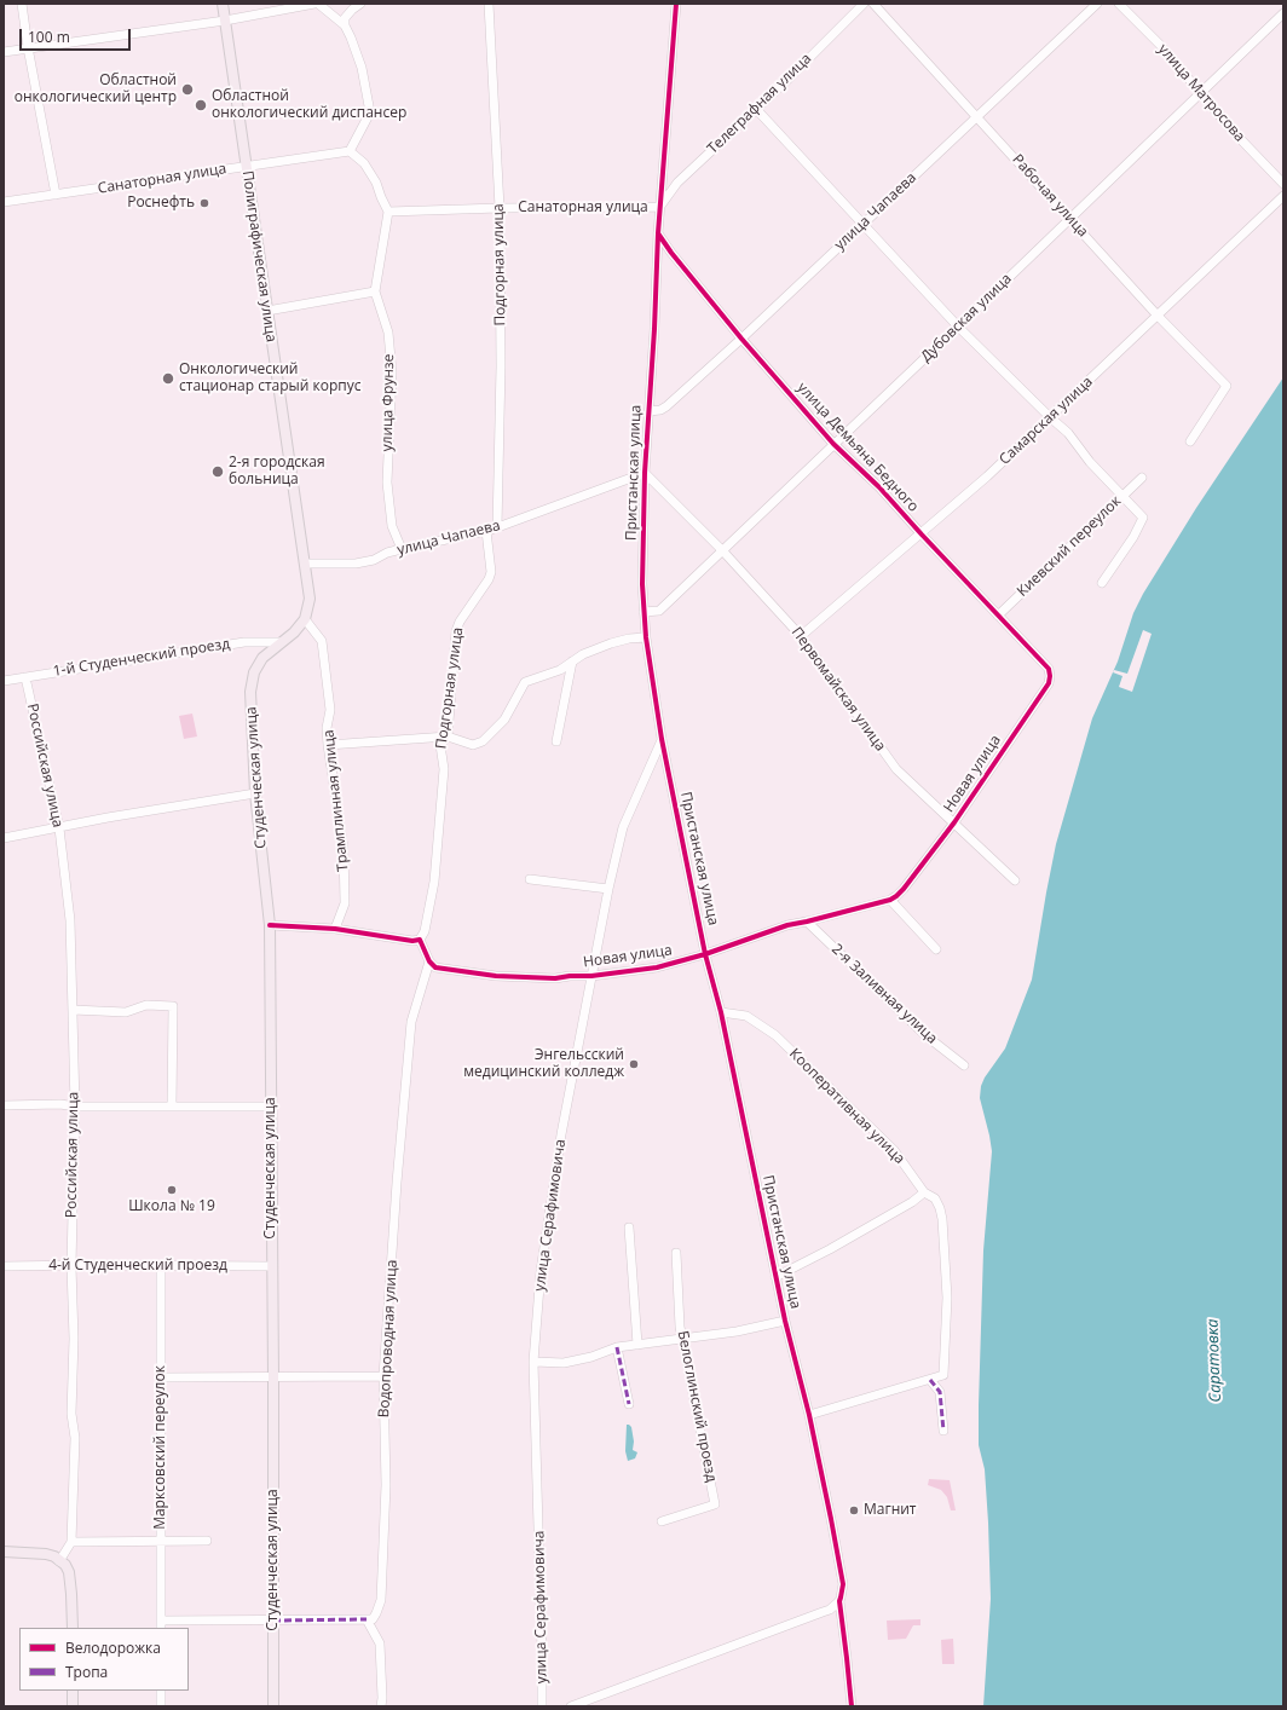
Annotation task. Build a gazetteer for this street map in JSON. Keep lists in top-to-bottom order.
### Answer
{
  "streets": {
    "main road": ["Полиграфическая улица", "Студенческая улица"],
    "street": [
      "улица Матросова",
      "Телеграфная улица",
      "Санаторная улица",
      "Рабочая улица",
      "улица Чапаева",
      "Подгорная улица",
      "Дубовская улица",
      "улица Фрунзе",
      "Самарская улица",
      "улица Демьяна Бедного",
      "Пристанская улица",
      "Киевский переулок",
      "1-й Студенческий проезд",
      "Первомайская улица",
      "Российская улица",
      "Новая улица",
      "Трамплинная улица",
      "2-я Заливная улица",
      "Кооперативная улица",
      "улица Серафимовича",
      "4-й Студенческий проезд",
      "Водопроводная улица",
      "Белоглинский проезд",
      "Марксовский переулок"
    ]
  },
  "crossings": [
    ["улица Матросова", "Дубовская улица"],
    ["Телеграфная улица", "Санаторная улица"],
    ["Телеграфная улица", "Пристанская улица"],
    ["Санаторная улица", "Полиграфическая улица"],
    ["Санаторная улица", "Подгорная улица"],
    ["Санаторная улица", "улица Фрунзе"],
    ["Санаторная улица", "Пристанская улица"],
    ["Рабочая улица", "улица Чапаева"],
    ["Рабочая улица", "Дубовская улица"],
    ["Рабочая улица", "Самарская улица"],
    ["улица Чапаева", "Полиграфическая улица"],
    ["улица Чапаева", "Подгорная улица"],
    ["улица Чапаева", "улица Фрунзе"],
    ["улица Чапаева", "улица Демьяна Бедного"],
    ["улица Чапаева", "Пристанская улица"],
    ["улица Чапаева", "Первомайская улица"],
    ["Полиграфическая улица", "Трамплинная улица"],
    ["Дубовская улица", "улица Демьяна Бедного"],
    ["Дубовская улица", "Пристанская улица"],
    ["Дубовская улица", "Первомайская улица"],
    ["Самарская улица", "улица Демьяна Бедного"],
    ["Самарская улица", "Первомайская улица"],
    ["улица Демьяна Бедного", "Пристанская улица"],
    ["улица Демьяна Бедного", "Киевский переулок"],
    ["улица Демьяна Бедного", "Новая улица"],
    ["Пристанская улица", "Первомайская улица"],
    ["Пристанская улица", "Новая улица"],
    ["Пристанская улица", "Кооперативная улица"],
    ["Пристанская улица", "улица Серафимовича"],
    ["1-й Студенческий проезд", "Российская улица"],
    ["1-й Студенческий проезд", "Студенческая улица"],
    ["Первомайская улица", "Новая улица"],
    ["Российская улица", "4-й Студенческий проезд"],
    ["Новая улица", "2-я Заливная улица"],
    ["Новая улица", "улица Серафимовича"],
    ["Новая улица", "Водопроводная улица"],
    ["Студенческая улица", "4-й Студенческий проезд"],
    ["4-й Студенческий проезд", "Марксовский переулок"]
  ],
  "water": ["Саратовка"],
  "places": [
    "Областной онкологический центр",
    "Областной онкологический диспансер",
    "Роснефть",
    "Онкологический стационар старый корпус",
    "2-я городская больница",
    "Энгельсский медицинский колледж",
    "Школа № 19",
    "Магнит"
  ],
  "legend": ["Велодорожка", "Тропа"],
  "scale_bar": "100 m"
}
